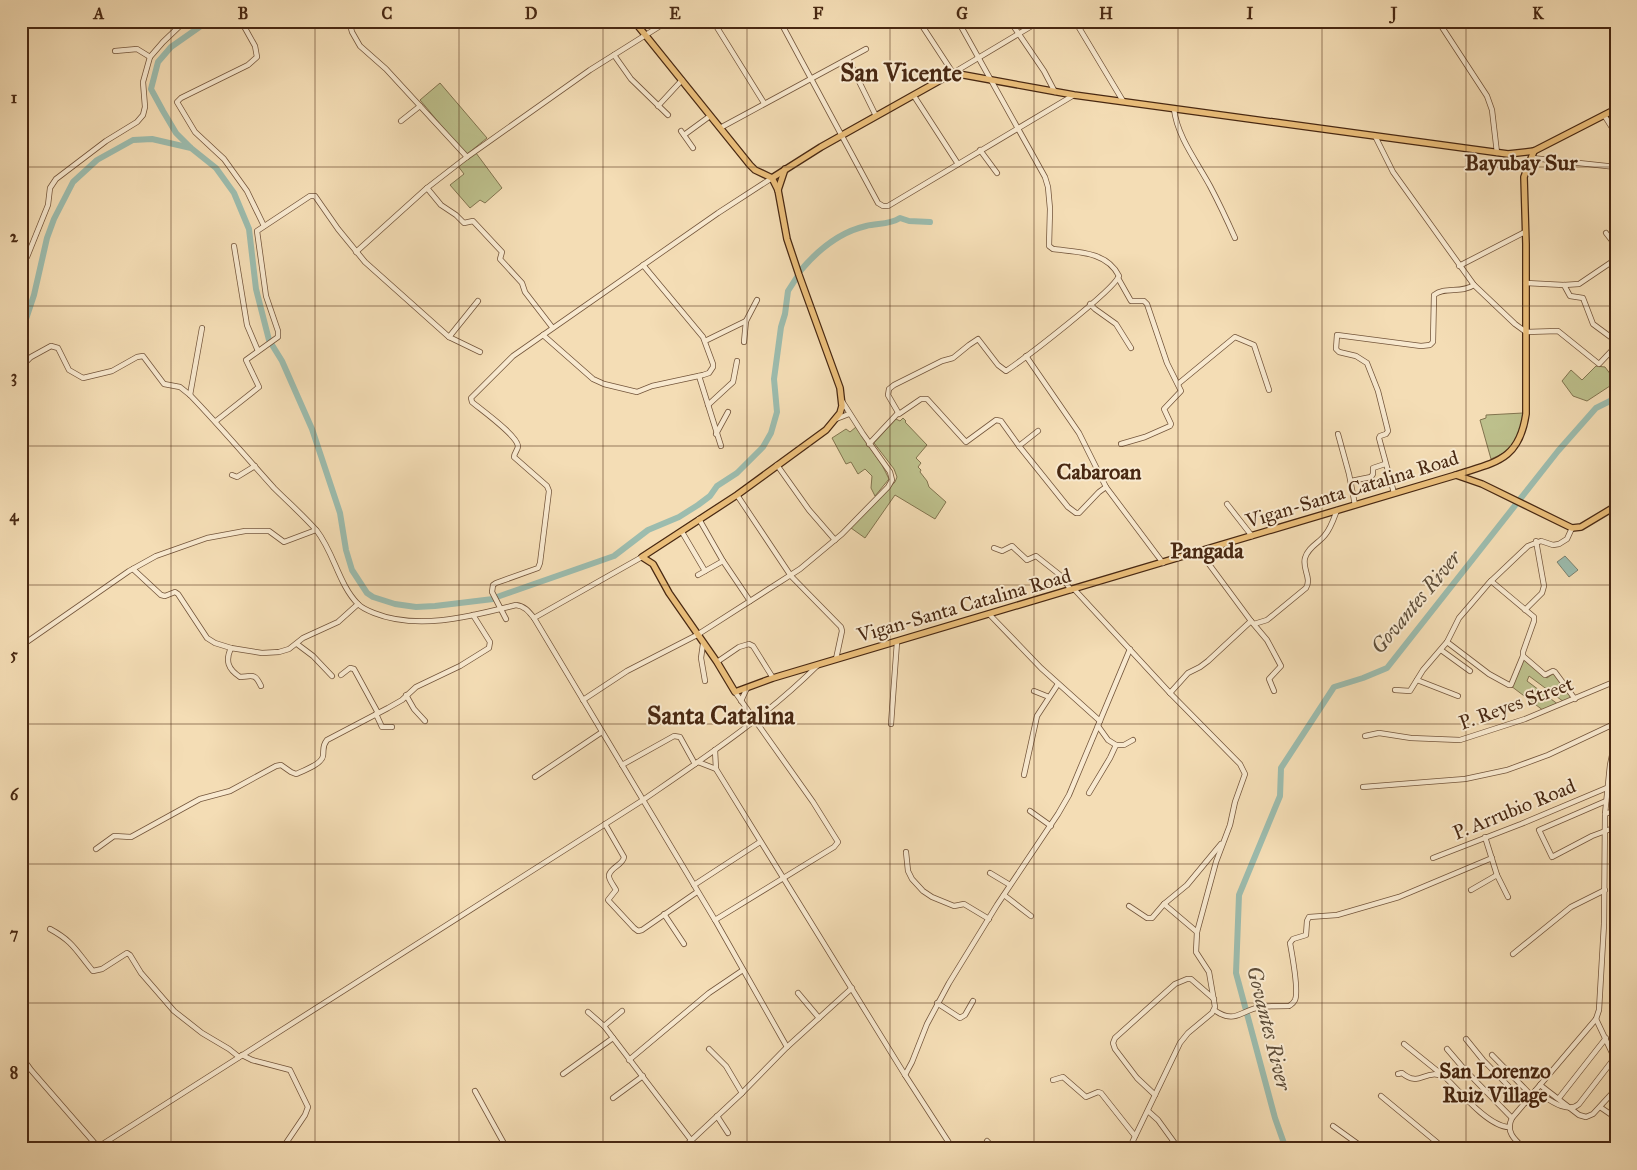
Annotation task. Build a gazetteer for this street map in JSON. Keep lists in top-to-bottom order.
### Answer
{
  "streets": {
    "main road": ["Vigan-Santa Catalina Road"],
    "street": ["P. Reyes Street", "P. Arrubio Road"]
  },
  "districts": [
    "San Vicente",
    "Bayubay Sur",
    "Cabaroan",
    "Pangada",
    "Santa Catalina",
    "San Lorenzo Ruiz Village"
  ],
  "water": ["Govantes River"],
  "grid": {
    "columns": [
      "A",
      "B",
      "C",
      "D",
      "E",
      "F",
      "G",
      "H",
      "I",
      "J",
      "K"
    ],
    "rows": [
      "1",
      "2",
      "3",
      "4",
      "5",
      "6",
      "7",
      "8"
    ]
  }
}
